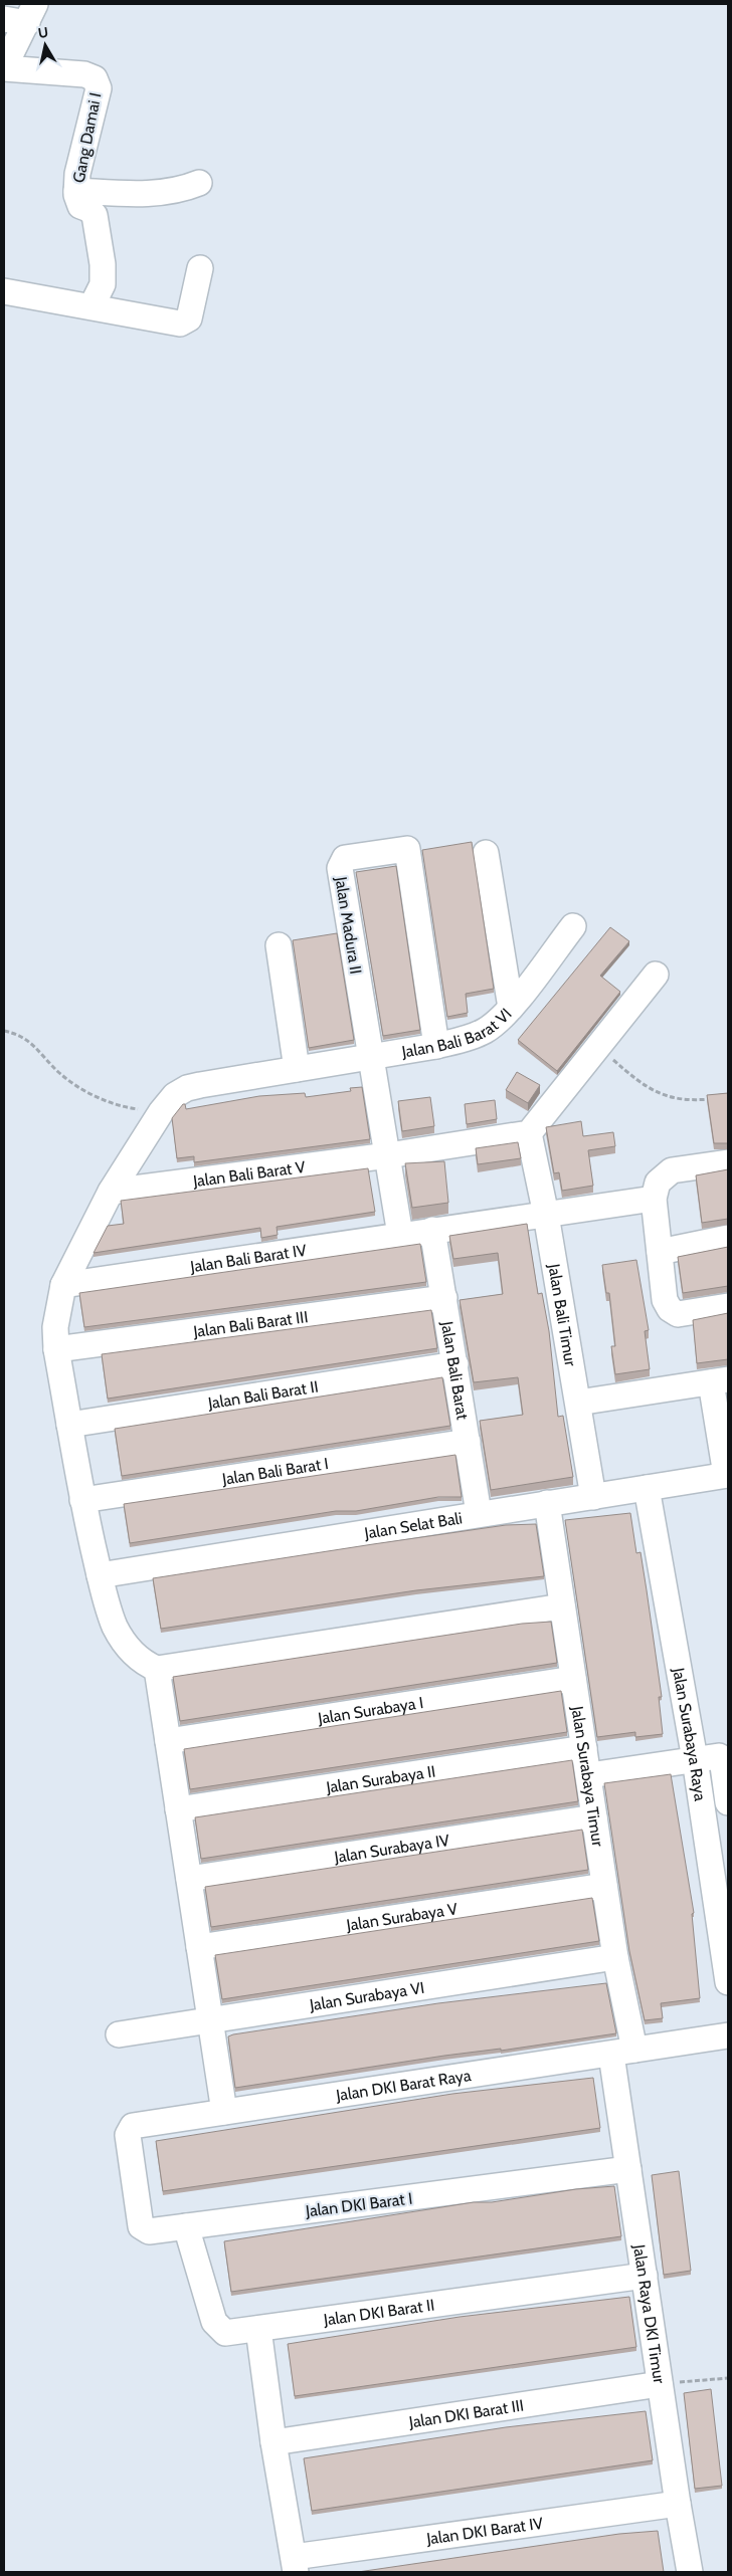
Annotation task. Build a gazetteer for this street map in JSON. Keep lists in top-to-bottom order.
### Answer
{
  "streets": {
    "street": [
      "Gang Damai I",
      "Jalan Madura II",
      "Jalan Bali Barat VI",
      "Jalan Bali Barat V",
      "Jalan Bali Barat IV",
      "Jalan Bali Timur",
      "Jalan Bali Barat III",
      "Jalan Bali Barat",
      "Jalan Bali Barat II",
      "Jalan Bali Barat I",
      "Jalan Selat Bali",
      "Jalan Surabaya I",
      "Jalan Surabaya Raya",
      "Jalan Surabaya Timur",
      "Jalan Surabaya II",
      "Jalan Surabaya IV",
      "Jalan Surabaya V",
      "Jalan Surabaya VI",
      "Jalan DKI Barat Raya",
      "Jalan DKI Barat I",
      "Jalan DKI Barat II",
      "Jalan Raya DKI Timur",
      "Jalan DKI Barat III",
      "Jalan DKI Barat IV"
    ]
  },
  "crossings": [
    ["Jalan Madura II", "Jalan Bali Barat VI"],
    ["Jalan Bali Barat VI", "Jalan Bali Barat V"],
    ["Jalan Bali Barat VI", "Jalan Bali Barat IV"],
    ["Jalan Bali Barat VI", "Jalan Bali Barat III"],
    ["Jalan Bali Barat VI", "Jalan Bali Barat II"],
    ["Jalan Bali Barat VI", "Jalan Bali Barat I"],
    ["Jalan Bali Barat VI", "Jalan Selat Bali"],
    ["Jalan Bali Barat V", "Jalan Bali Timur"],
    ["Jalan Bali Barat IV", "Jalan Bali Timur"],
    ["Jalan Bali Barat IV", "Jalan Bali Barat"],
    ["Jalan Bali Timur", "Jalan Selat Bali"],
    ["Jalan Bali Barat III", "Jalan Bali Barat"],
    ["Jalan Bali Barat", "Jalan Bali Barat II"],
    ["Jalan Bali Barat", "Jalan Bali Barat I"],
    ["Jalan Bali Barat", "Jalan Selat Bali"],
    ["Jalan Selat Bali", "Jalan Surabaya Raya"],
    ["Jalan Selat Bali", "Jalan Surabaya Timur"],
    ["Jalan Surabaya I", "Jalan Surabaya Timur"],
    ["Jalan Surabaya Timur", "Jalan Surabaya II"],
    ["Jalan Surabaya Timur", "Jalan Surabaya IV"],
    ["Jalan Surabaya Timur", "Jalan Surabaya V"],
    ["Jalan Surabaya Timur", "Jalan Surabaya VI"],
    ["Jalan Surabaya Timur", "Jalan DKI Barat Raya"],
    ["Jalan DKI Barat Raya", "Jalan DKI Barat I"],
    ["Jalan DKI Barat Raya", "Jalan Raya DKI Timur"],
    ["Jalan DKI Barat I", "Jalan DKI Barat II"],
    ["Jalan DKI Barat I", "Jalan Raya DKI Timur"],
    ["Jalan DKI Barat II", "Jalan Raya DKI Timur"],
    ["Jalan Raya DKI Timur", "Jalan DKI Barat III"],
    ["Jalan Raya DKI Timur", "Jalan DKI Barat IV"]
  ],
  "north": "top"
}
